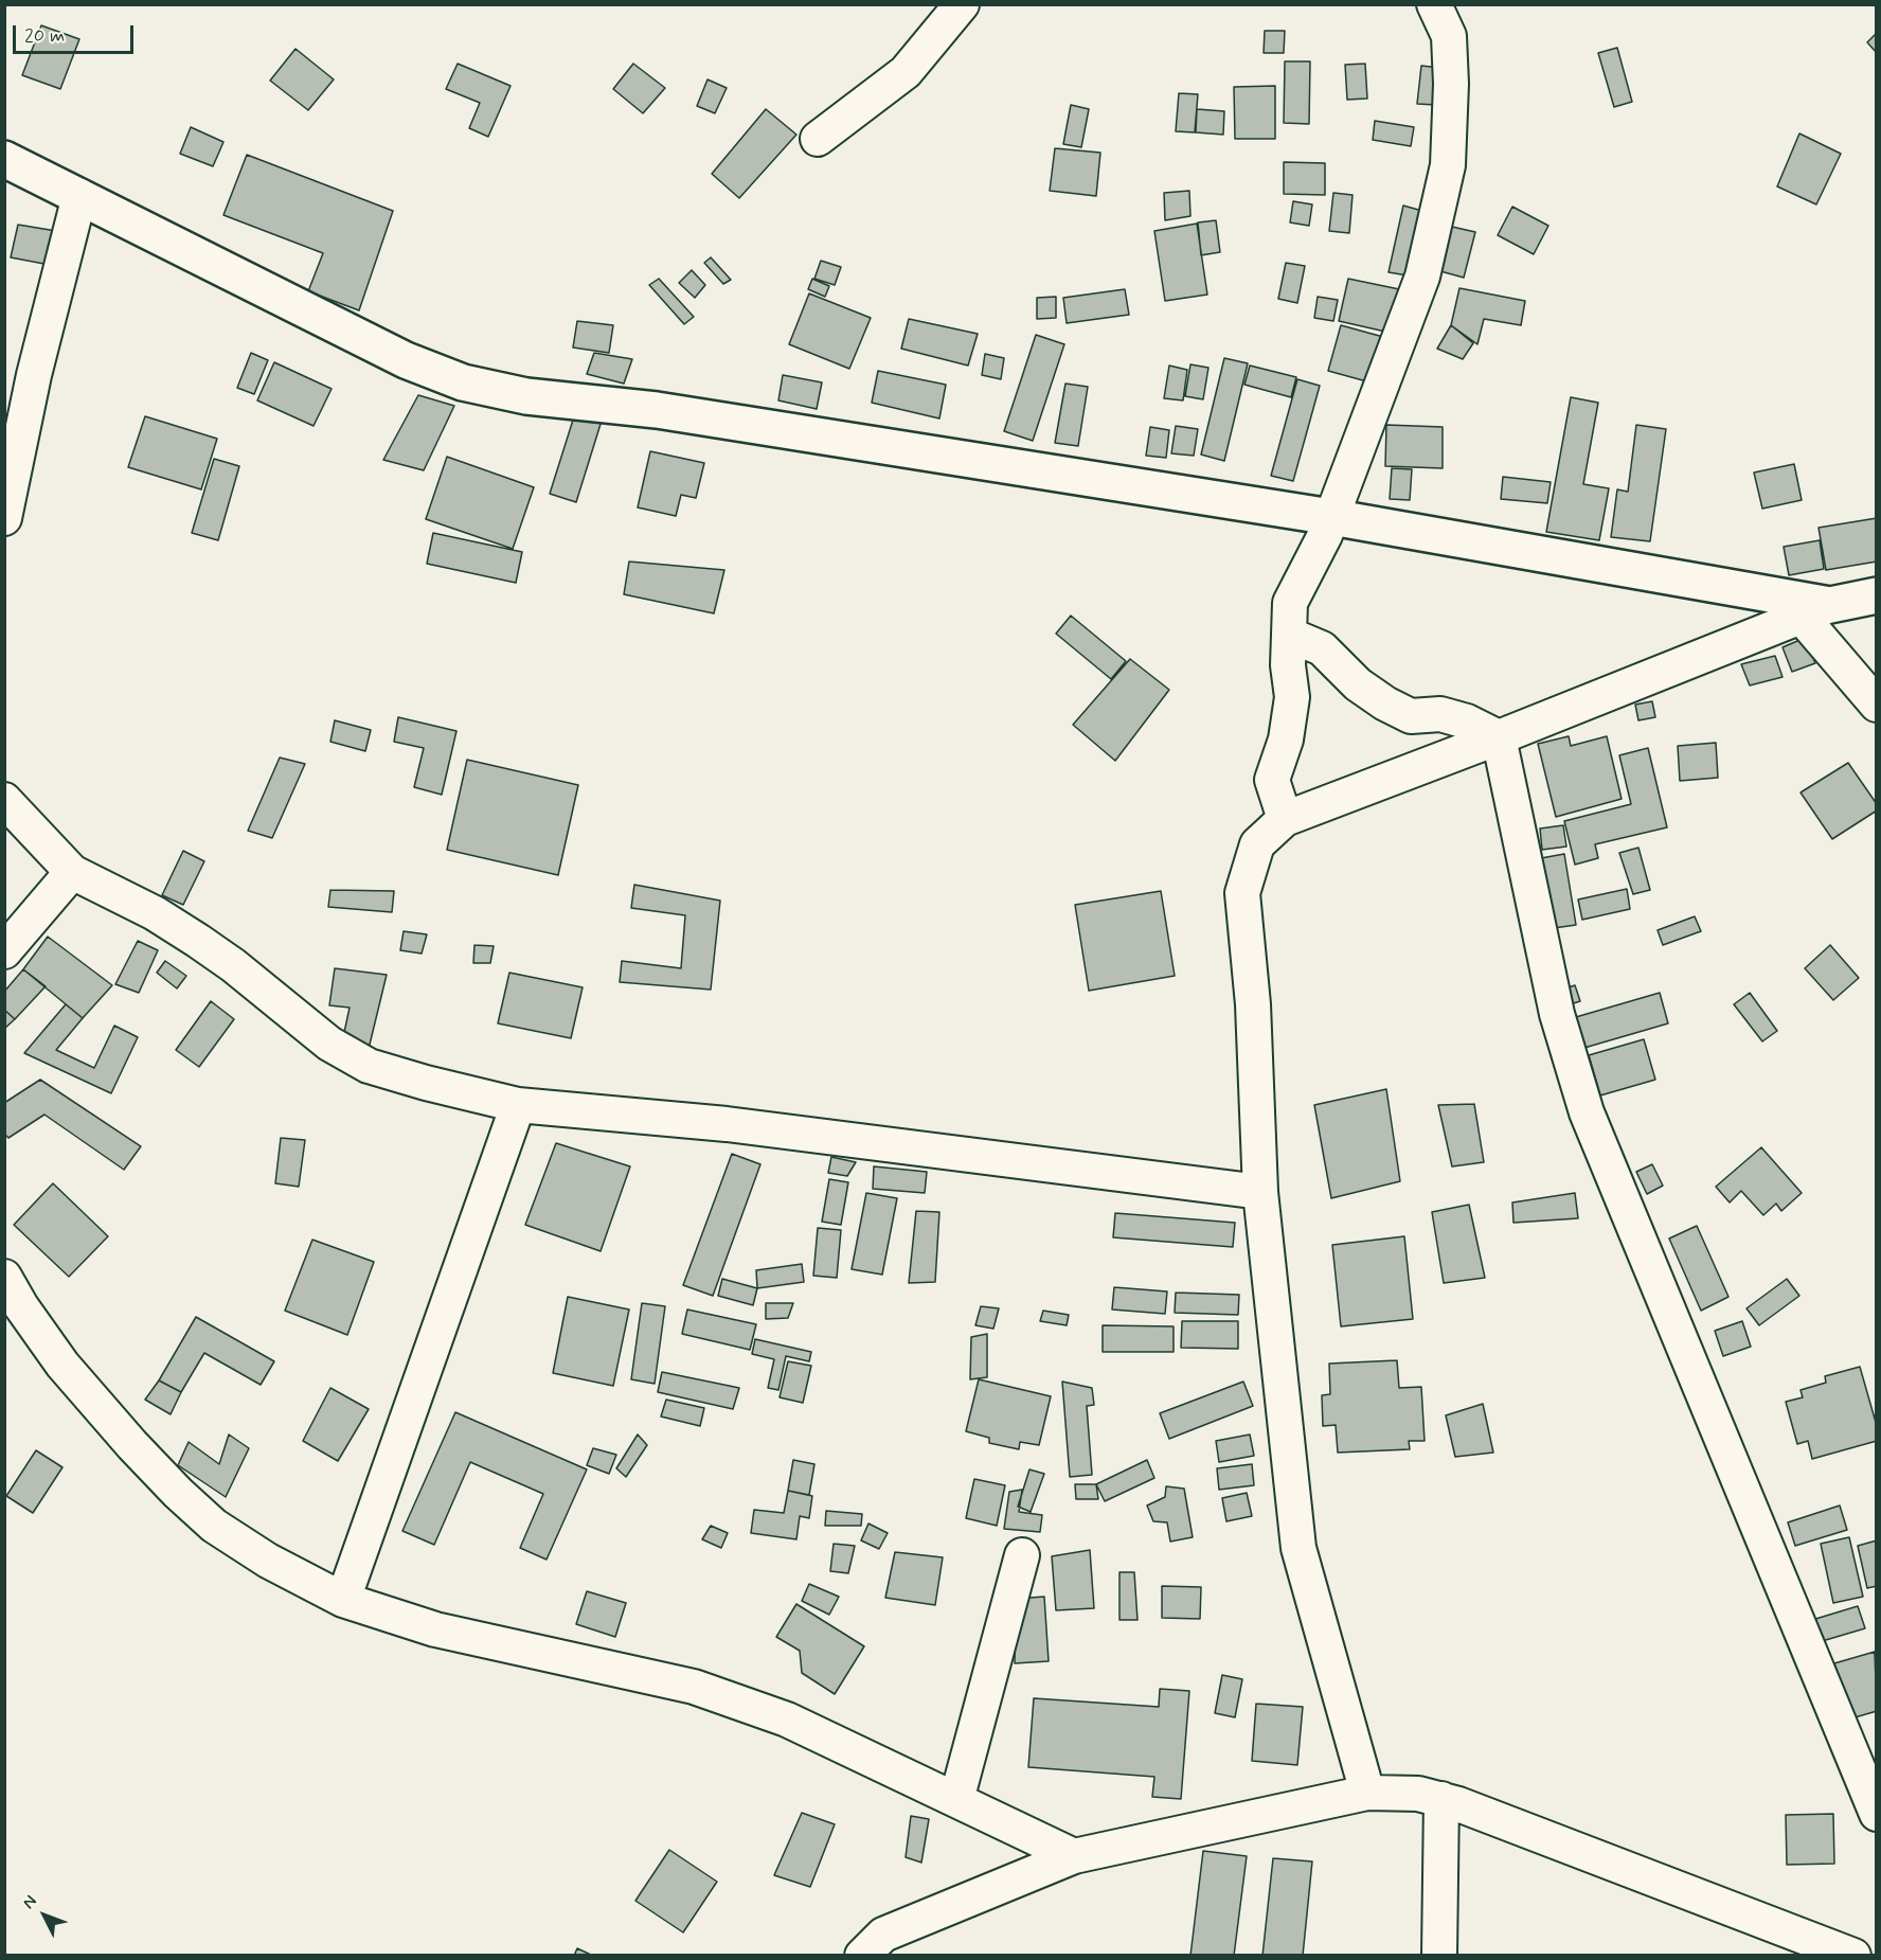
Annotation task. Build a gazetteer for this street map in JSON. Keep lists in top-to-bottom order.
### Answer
{
  "scale_bar": "20 m",
  "north": "top left"
}
